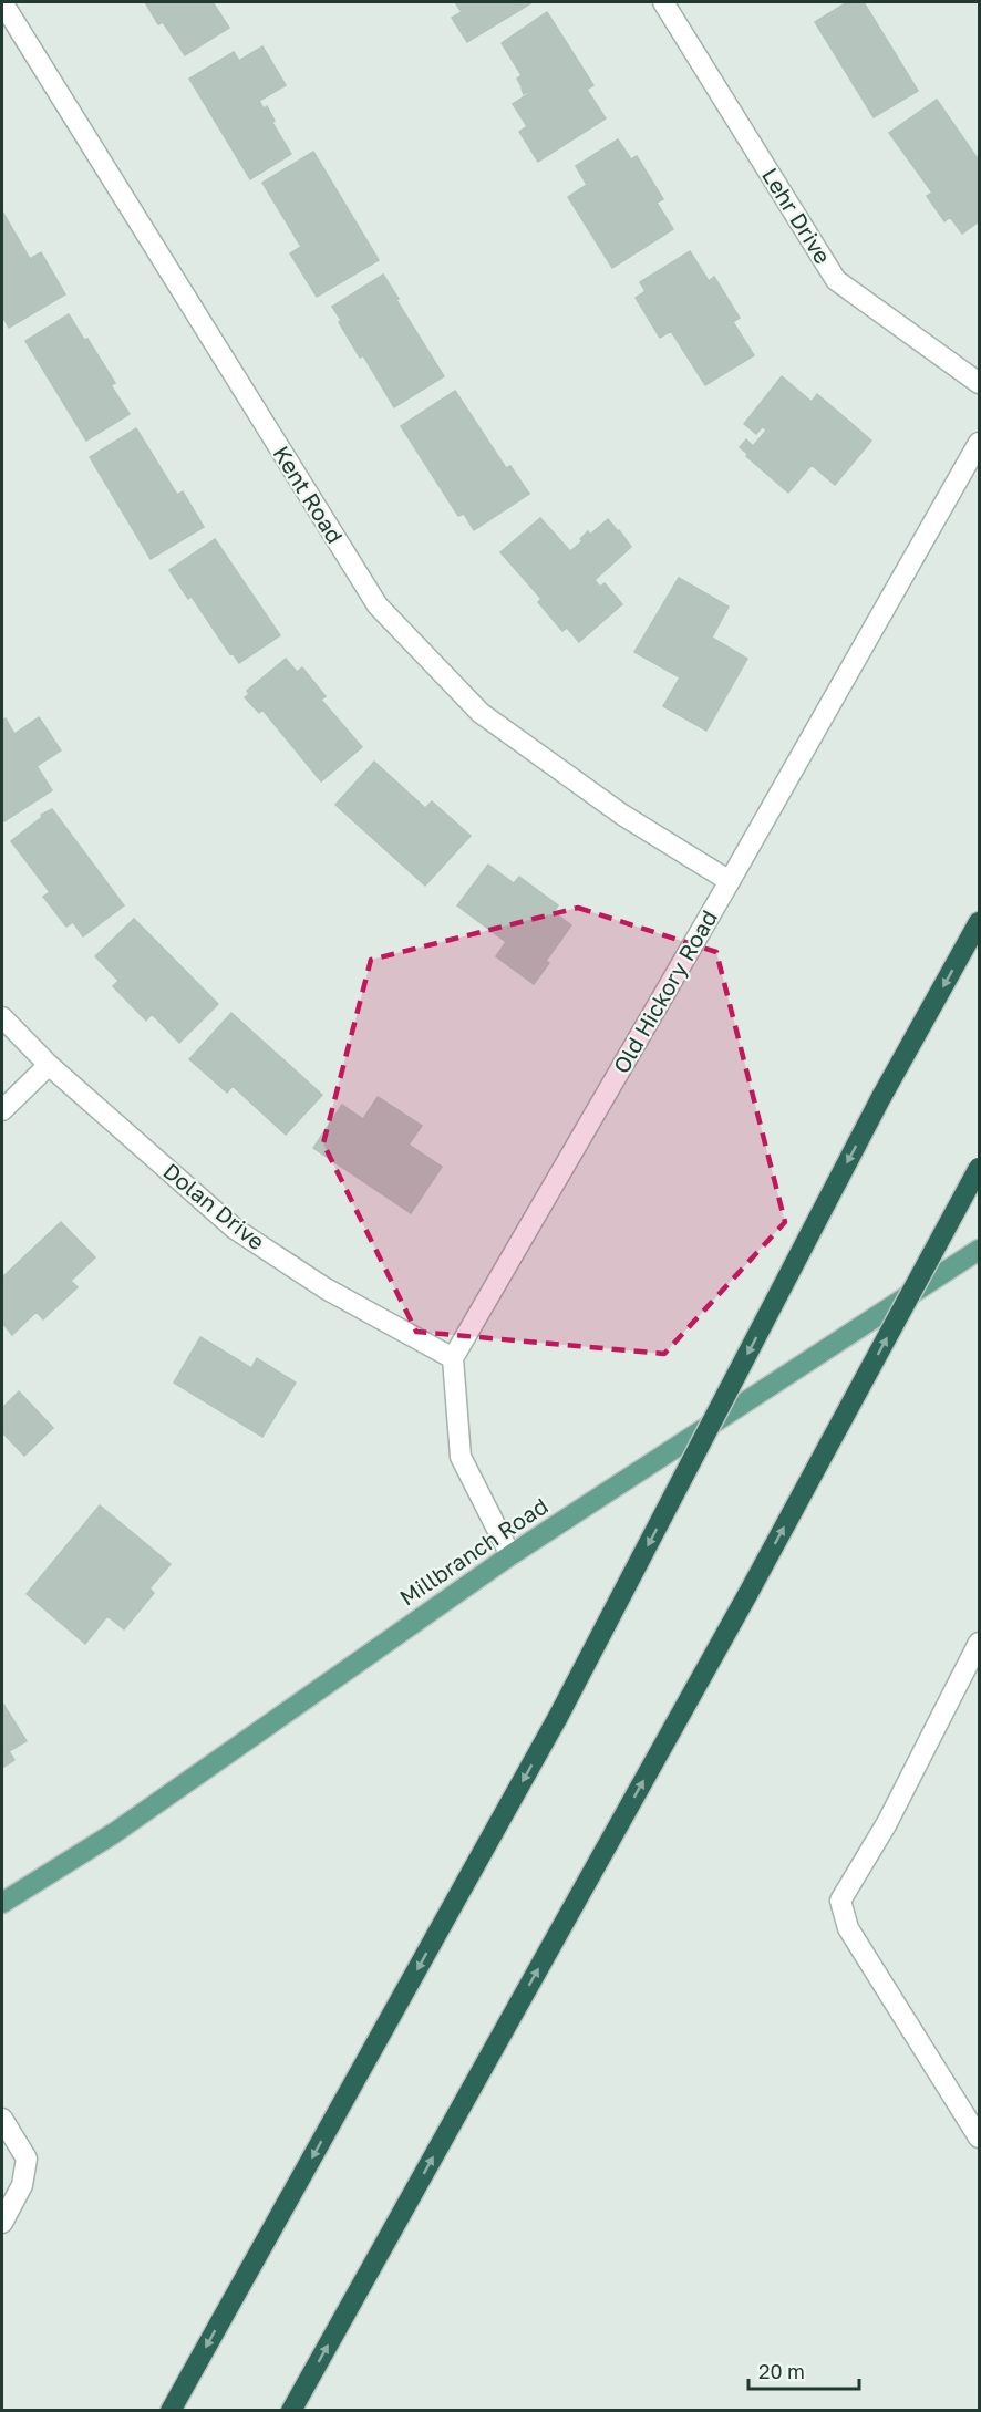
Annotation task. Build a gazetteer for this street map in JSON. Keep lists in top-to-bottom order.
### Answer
{
  "streets": {
    "main road": ["Millbranch Road"],
    "street": [
      "Lehr Drive",
      "Kent Road",
      "Old Hickory Road",
      "Dolan Drive"
    ]
  },
  "crossings": [
    ["Kent Road", "Old Hickory Road"],
    ["Old Hickory Road", "Dolan Drive"]
  ],
  "scale_bar": "20 m"
}
